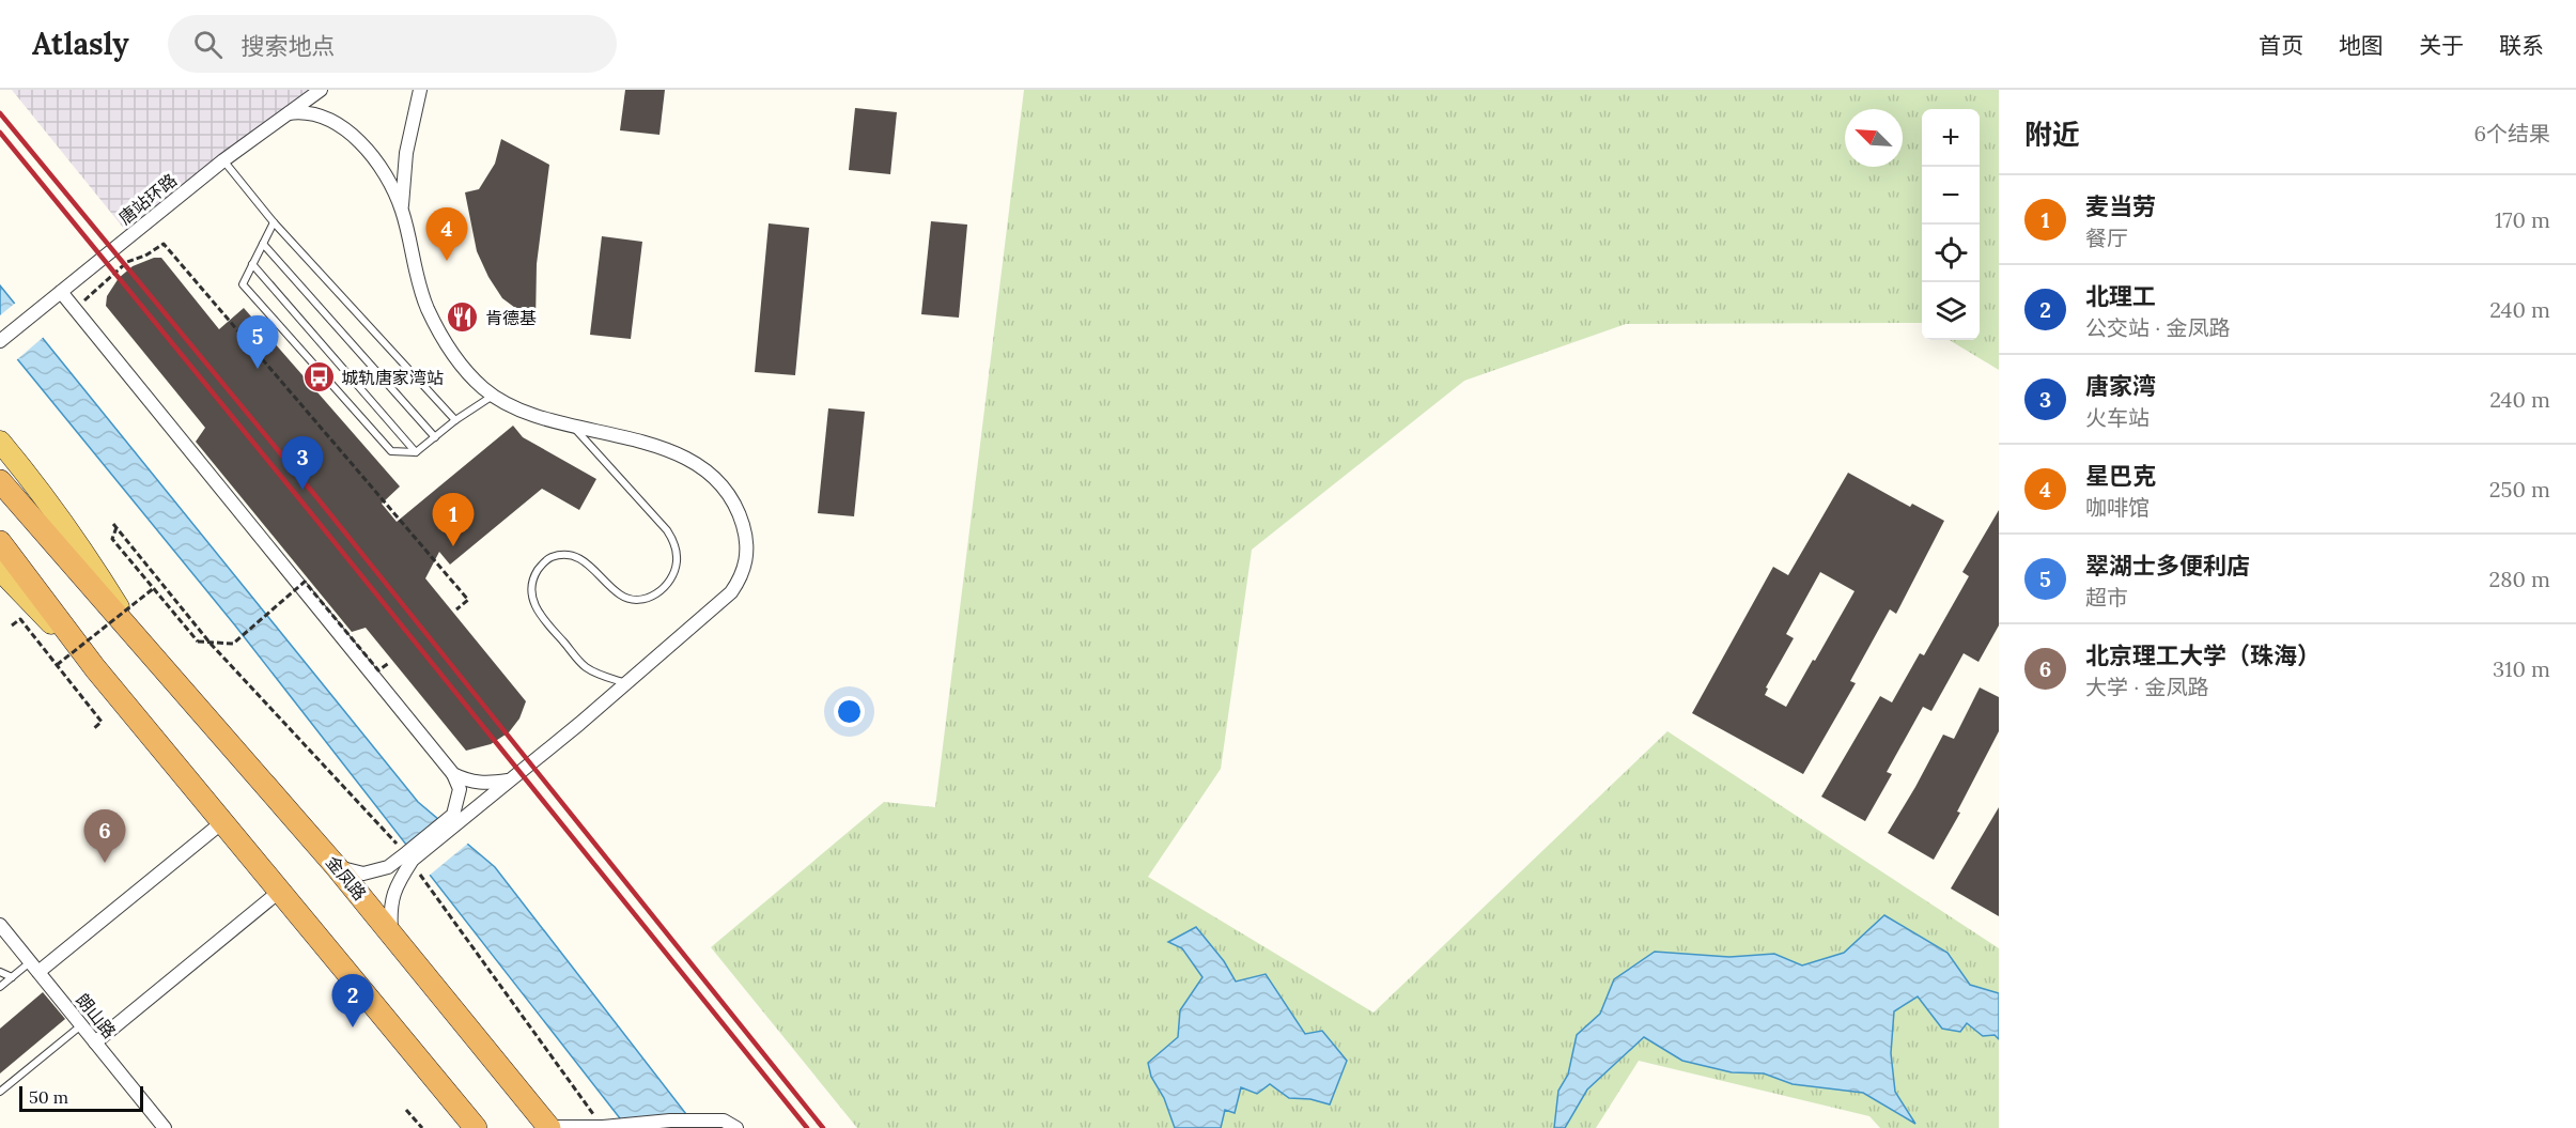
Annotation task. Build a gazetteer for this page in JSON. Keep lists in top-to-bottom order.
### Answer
{
  "streets": {
    "highway": ["金凤路"],
    "street": ["唐站环路", "朗山路"]
  },
  "places": {
    "restaurant": ["肯德基"],
    "bus stop": ["城轨唐家湾站"]
  },
  "scale_bar": "50 m",
  "north": "top left",
  "page": {
    "header": "Atlasly",
    "search": "搜索地点",
    "nav": [
      "首页",
      "地图",
      "关于",
      "联系"
    ],
    "heading": ["附近", "6个结果"],
    "map_buttons": ["+", "−"],
    "list": [
      {
        "mark": "1",
        "name": "麦当劳",
        "note": "餐厅",
        "value": "170 m"
      },
      {
        "mark": "2",
        "name": "北理工",
        "note": "公交站 · 金凤路",
        "value": "240 m"
      },
      {
        "mark": "3",
        "name": "唐家湾",
        "note": "火车站",
        "value": "240 m"
      },
      {
        "mark": "4",
        "name": "星巴克",
        "note": "咖啡馆",
        "value": "250 m"
      },
      {
        "mark": "5",
        "name": "翠湖士多便利店",
        "note": "超市",
        "value": "280 m"
      },
      {
        "mark": "6",
        "name": "北京理工大学（珠海）",
        "note": "大学 · 金凤路",
        "value": "310 m"
      }
    ],
    "pins": [
      "4",
      "5",
      "3",
      "1",
      "6",
      "2"
    ],
    "scale": "50 m"
  }
}
